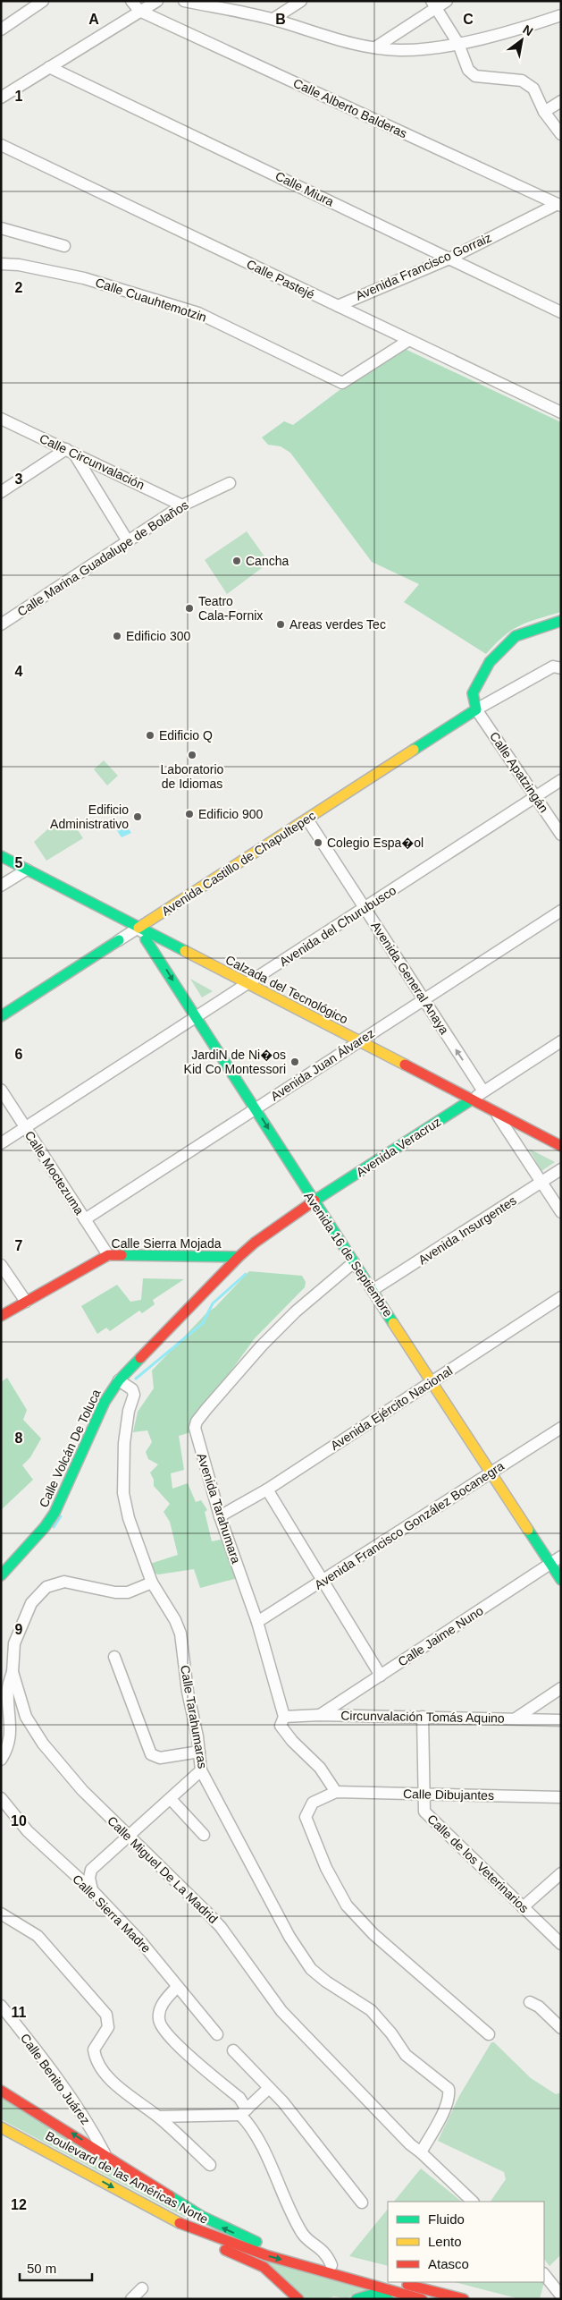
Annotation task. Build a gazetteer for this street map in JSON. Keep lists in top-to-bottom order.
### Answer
{
  "streets": {
    "main road": [
      "Avenida Castillo de Chapultepec",
      "Calzada del Tecnológico",
      "Avenida Veracruz",
      "Calle Sierra Mojada",
      "Avenida 16 de Septiembre",
      "Calle Volcán De Toluca",
      "Boulevard de las Américas Norte"
    ],
    "street": [
      "Calle Alberto Balderas",
      "Calle Miura",
      "Avenida Francisco Gorraiz",
      "Calle Pastejé",
      "Calle Cuauhtemotzin",
      "Calle Circunvalación",
      "Calle Marina Guadalupe de Bolaños",
      "Calle Apatzingán",
      "Avenida del Churubusco",
      "Avenida General Anaya",
      "Avenida Juan Álvarez",
      "Calle Moctezuma",
      "Avenida Insurgentes",
      "Avenida Ejército Nacional",
      "Avenida Tarahumara",
      "Avenida Francisco González Bocanegra",
      "Calle Jaime Nuno",
      "Calle Tarahumaras",
      "Circunvalación Tomás Aquino",
      "Calle Dibujantes",
      "Calle de los Veterinarios",
      "Calle Miguel De La Madrid",
      "Calle Sierra Madre",
      "Calle Benito Juárez"
    ]
  },
  "crossings": [
    ["Calle Alberto Balderas", "Avenida Francisco Gorraiz"],
    ["Calle Miura", "Avenida Francisco Gorraiz"],
    ["Avenida Francisco Gorraiz", "Calle Pastejé"],
    ["Calle Pastejé", "Calle Cuauhtemotzin"],
    ["Calle Circunvalación", "Calle Marina Guadalupe de Bolaños"],
    ["Calle Apatzingán", "Avenida Castillo de Chapultepec"],
    ["Calle Apatzingán", "Avenida del Churubusco"],
    ["Avenida Castillo de Chapultepec", "Avenida General Anaya"],
    ["Avenida Castillo de Chapultepec", "Calzada del Tecnológico"],
    ["Avenida Castillo de Chapultepec", "Avenida 16 de Septiembre"],
    ["Avenida del Churubusco", "Avenida General Anaya"],
    ["Avenida del Churubusco", "Calzada del Tecnológico"],
    ["Avenida del Churubusco", "Calle Moctezuma"],
    ["Avenida del Churubusco", "Avenida 16 de Septiembre"],
    ["Avenida General Anaya", "Avenida Juan Álvarez"],
    ["Avenida General Anaya", "Avenida Veracruz"],
    ["Calzada del Tecnológico", "Avenida Juan Álvarez"],
    ["Calzada del Tecnológico", "Avenida Veracruz"],
    ["Calzada del Tecnológico", "Avenida 16 de Septiembre"],
    ["Avenida Juan Álvarez", "Calle Moctezuma"],
    ["Avenida Juan Álvarez", "Avenida 16 de Septiembre"],
    ["Avenida Veracruz", "Calle Sierra Mojada"],
    ["Avenida Veracruz", "Avenida 16 de Septiembre"],
    ["Avenida Veracruz", "Calle Volcán De Toluca"],
    ["Calle Moctezuma", "Calle Sierra Mojada"],
    ["Avenida Insurgentes", "Avenida 16 de Septiembre"],
    ["Calle Sierra Mojada", "Calle Volcán De Toluca"],
    ["Avenida 16 de Septiembre", "Avenida Ejército Nacional"],
    ["Avenida 16 de Septiembre", "Avenida Tarahumara"],
    ["Avenida 16 de Septiembre", "Avenida Francisco González Bocanegra"],
    ["Avenida 16 de Septiembre", "Calle Jaime Nuno"],
    ["Avenida Ejército Nacional", "Avenida Tarahumara"],
    ["Calle Volcán De Toluca", "Calle Tarahumaras"],
    ["Avenida Tarahumara", "Avenida Francisco González Bocanegra"],
    ["Avenida Tarahumara", "Circunvalación Tomás Aquino"],
    ["Avenida Tarahumara", "Calle Dibujantes"],
    ["Calle Jaime Nuno", "Circunvalación Tomás Aquino"],
    ["Calle Tarahumaras", "Calle Miguel De La Madrid"],
    ["Circunvalación Tomás Aquino", "Calle de los Veterinarios"],
    ["Calle Dibujantes", "Calle de los Veterinarios"],
    ["Calle Benito Juárez", "Boulevard de las Américas Norte"]
  ],
  "places": [
    "Cancha",
    "Teatro Cala-Fornix",
    "Areas verdes Tec",
    "Edificio 300",
    "Edificio Q",
    "Laboratorio de Idiomas",
    "Edificio 900",
    "Edificio Administrativo",
    "Colegio Espa�ol",
    "JardiN de Ni�os Kid Co Montessori"
  ],
  "legend": ["Fluido", "Lento", "Atasco"],
  "scale_bar": "50 m",
  "north": "top right",
  "grid": {
    "columns": ["A", "B", "C"],
    "rows": [
      "1",
      "2",
      "3",
      "4",
      "5",
      "6",
      "7",
      "8",
      "9",
      "10",
      "11",
      "12"
    ]
  }
}
